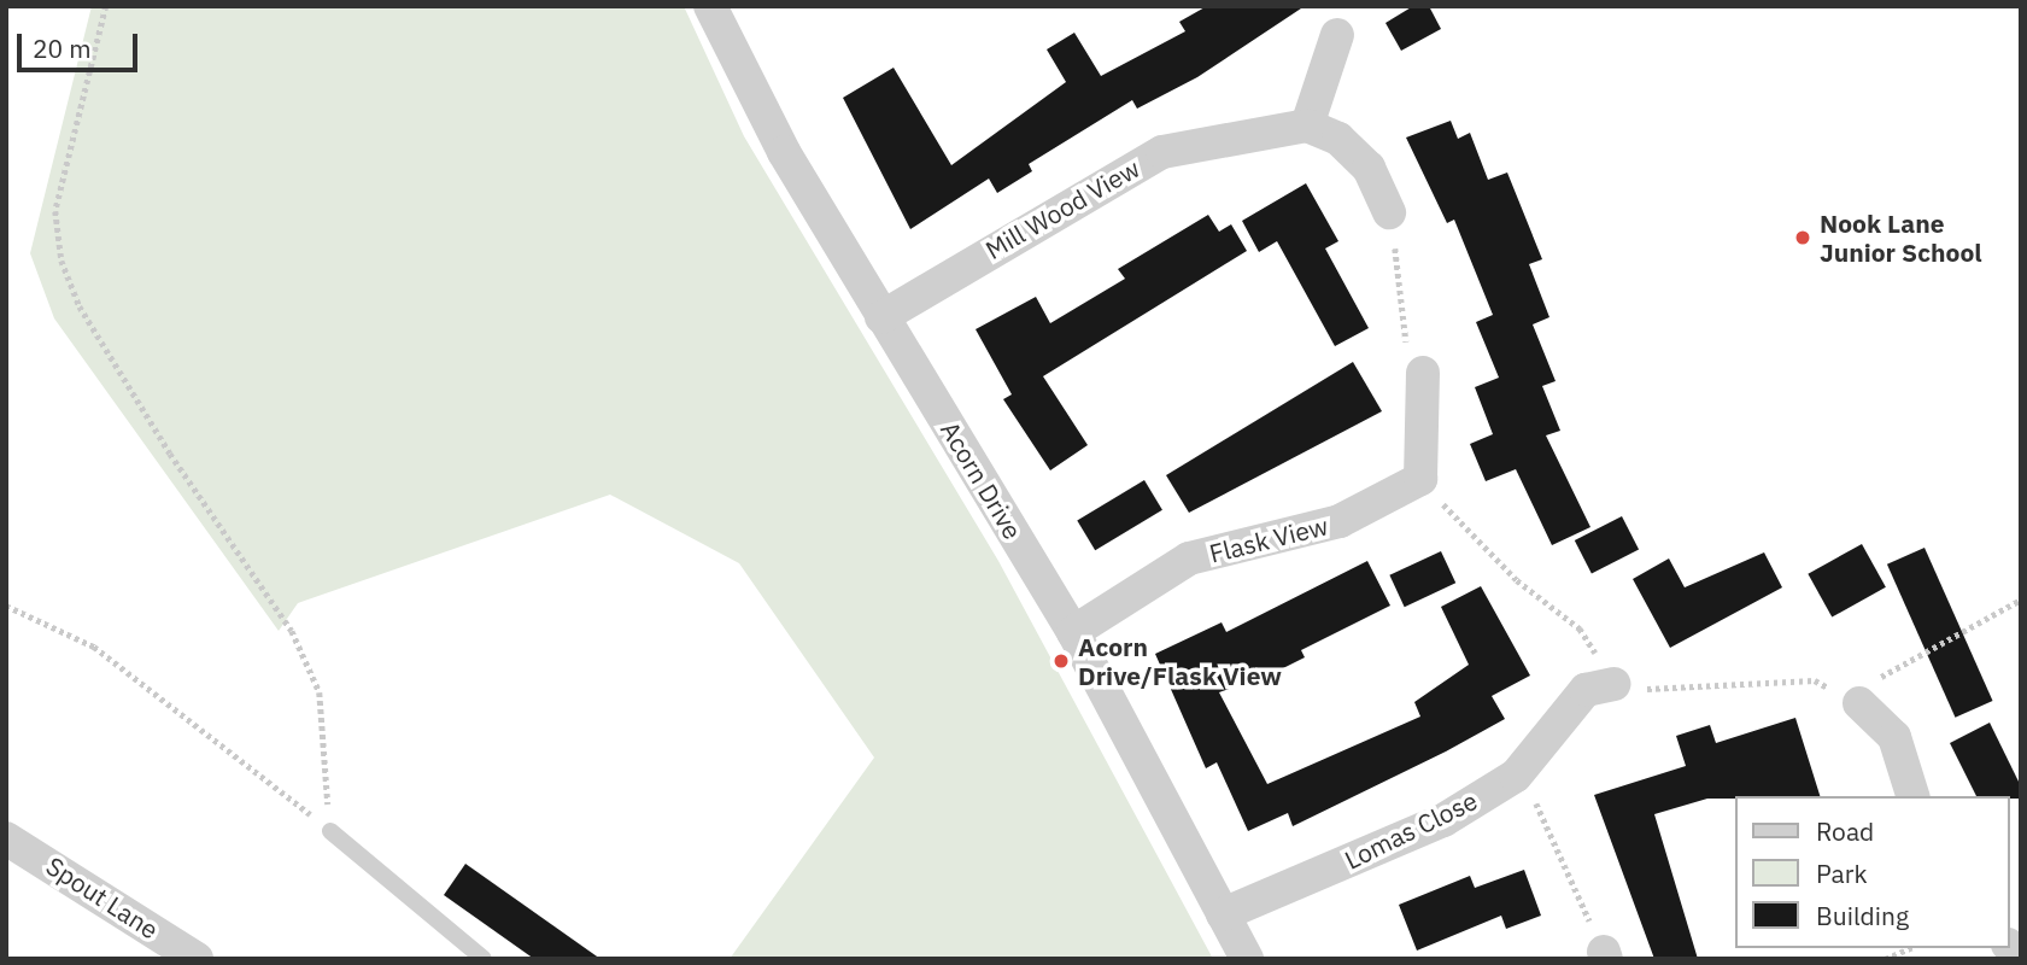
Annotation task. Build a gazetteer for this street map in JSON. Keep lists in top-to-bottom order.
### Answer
{
  "streets": {
    "street": [
      "Mill Wood View",
      "Acorn Drive",
      "Flask View",
      "Lomas Close",
      "Spout Lane"
    ]
  },
  "crossings": [
    ["Mill Wood View", "Acorn Drive"],
    ["Acorn Drive", "Flask View"],
    ["Acorn Drive", "Lomas Close"]
  ],
  "places": ["Nook Lane Junior School", "Acorn Drive/Flask View"],
  "legend": ["Road", "Park", "Building"],
  "scale_bar": "20 m"
}
